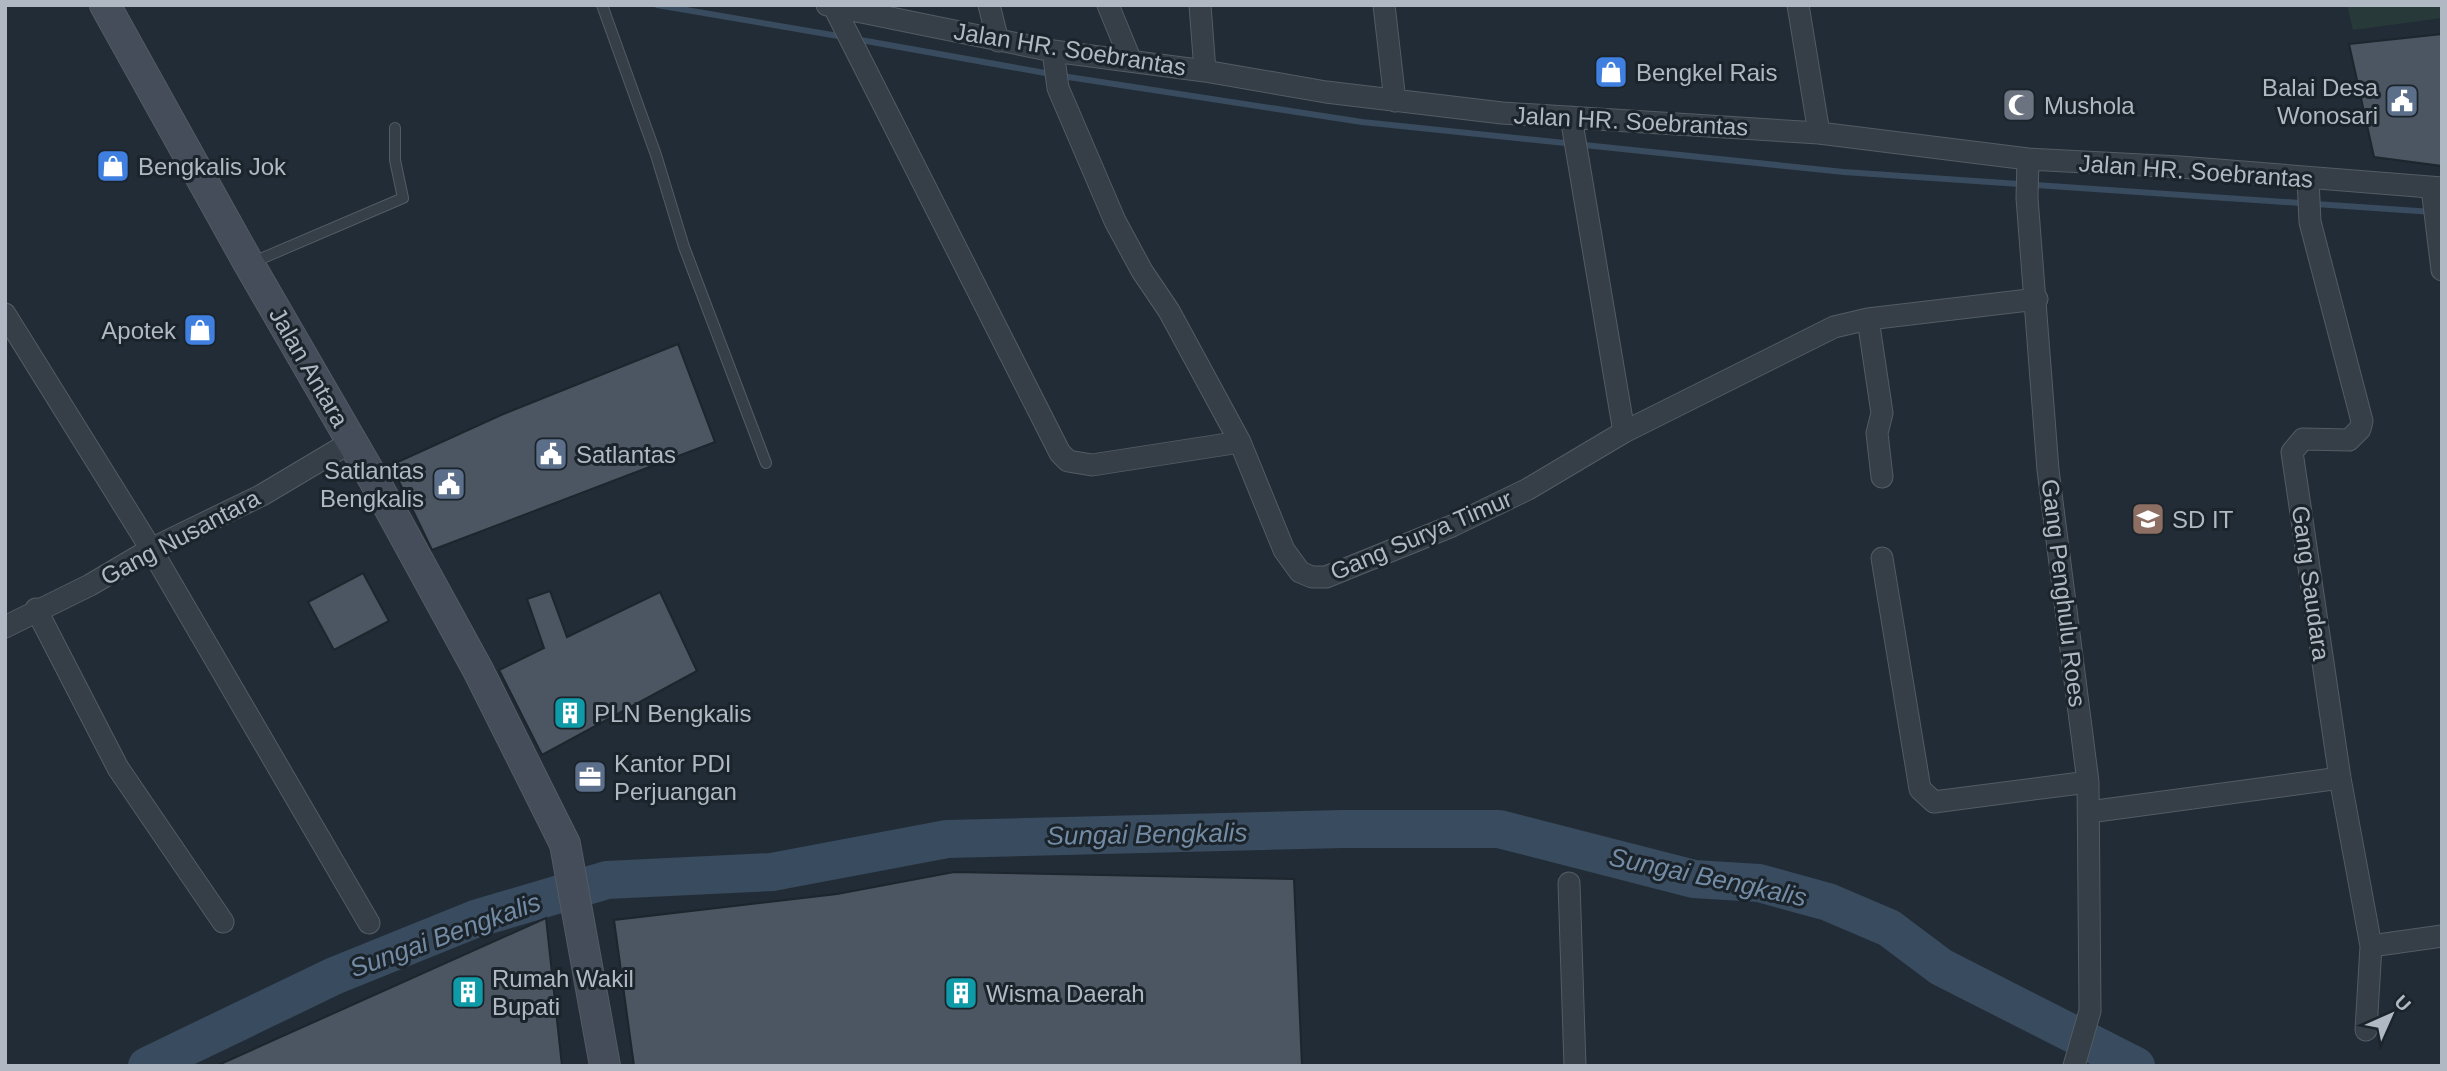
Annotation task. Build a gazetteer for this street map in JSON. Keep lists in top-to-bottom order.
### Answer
{
  "streets": {
    "street": [
      "Jalan HR. Soebrantas",
      "Jalan Antara",
      "Gang Surya Timur",
      "Gang Nusantara",
      "Gang Saudara",
      "Gang Penghulu Roes"
    ]
  },
  "crossings": [
    ["Jalan HR. Soebrantas", "Gang Surya Timur"],
    ["Jalan HR. Soebrantas", "Gang Saudara"],
    ["Jalan HR. Soebrantas", "Gang Penghulu Roes"],
    ["Jalan Antara", "Gang Nusantara"],
    ["Gang Surya Timur", "Gang Penghulu Roes"]
  ],
  "water": ["Sungai Bengkalis"],
  "places": {
    "shop": ["Bengkel Rais", "Bengkalis Jok", "Apotek"],
    "public building": ["Balai Desa Wonosari", "Satlantas", "Satlantas Bengkalis"],
    "mosque": ["Mushola"],
    "school or university": ["SD IT"],
    "building": ["PLN Bengkalis", "Rumah Wakil Bupati", "Wisma Daerah"],
    "office": ["Kantor PDI Perjuangan"]
  },
  "north": "top right"
}
